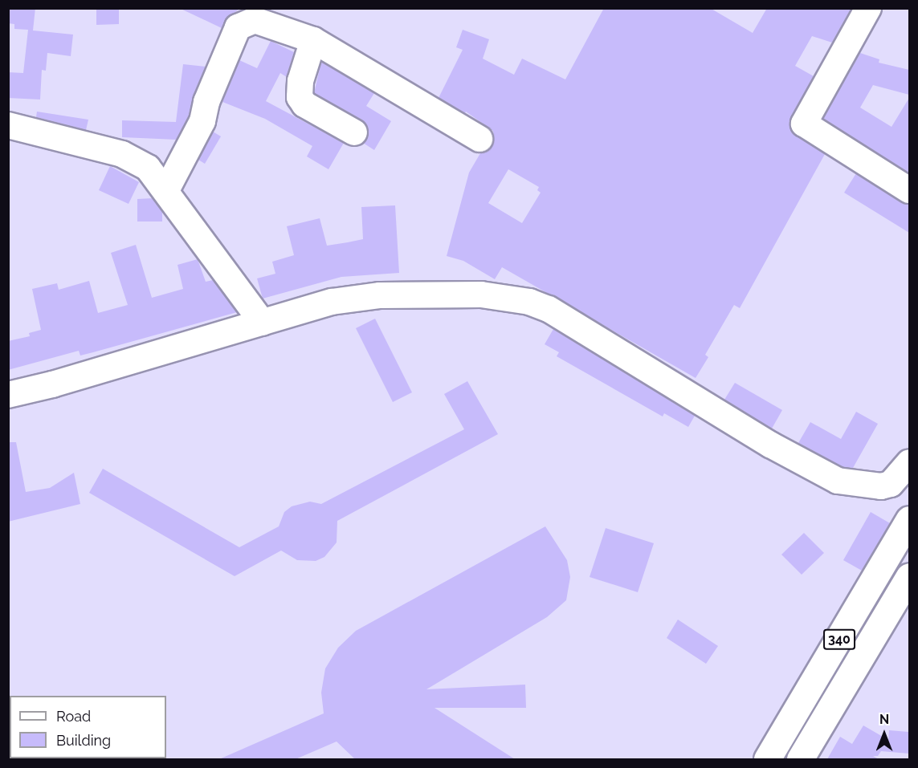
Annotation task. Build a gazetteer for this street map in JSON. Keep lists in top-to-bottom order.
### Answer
{
  "streets": {
    "main road": ["340"]
  },
  "legend": ["Road", "Building"],
  "north": "top"
}
